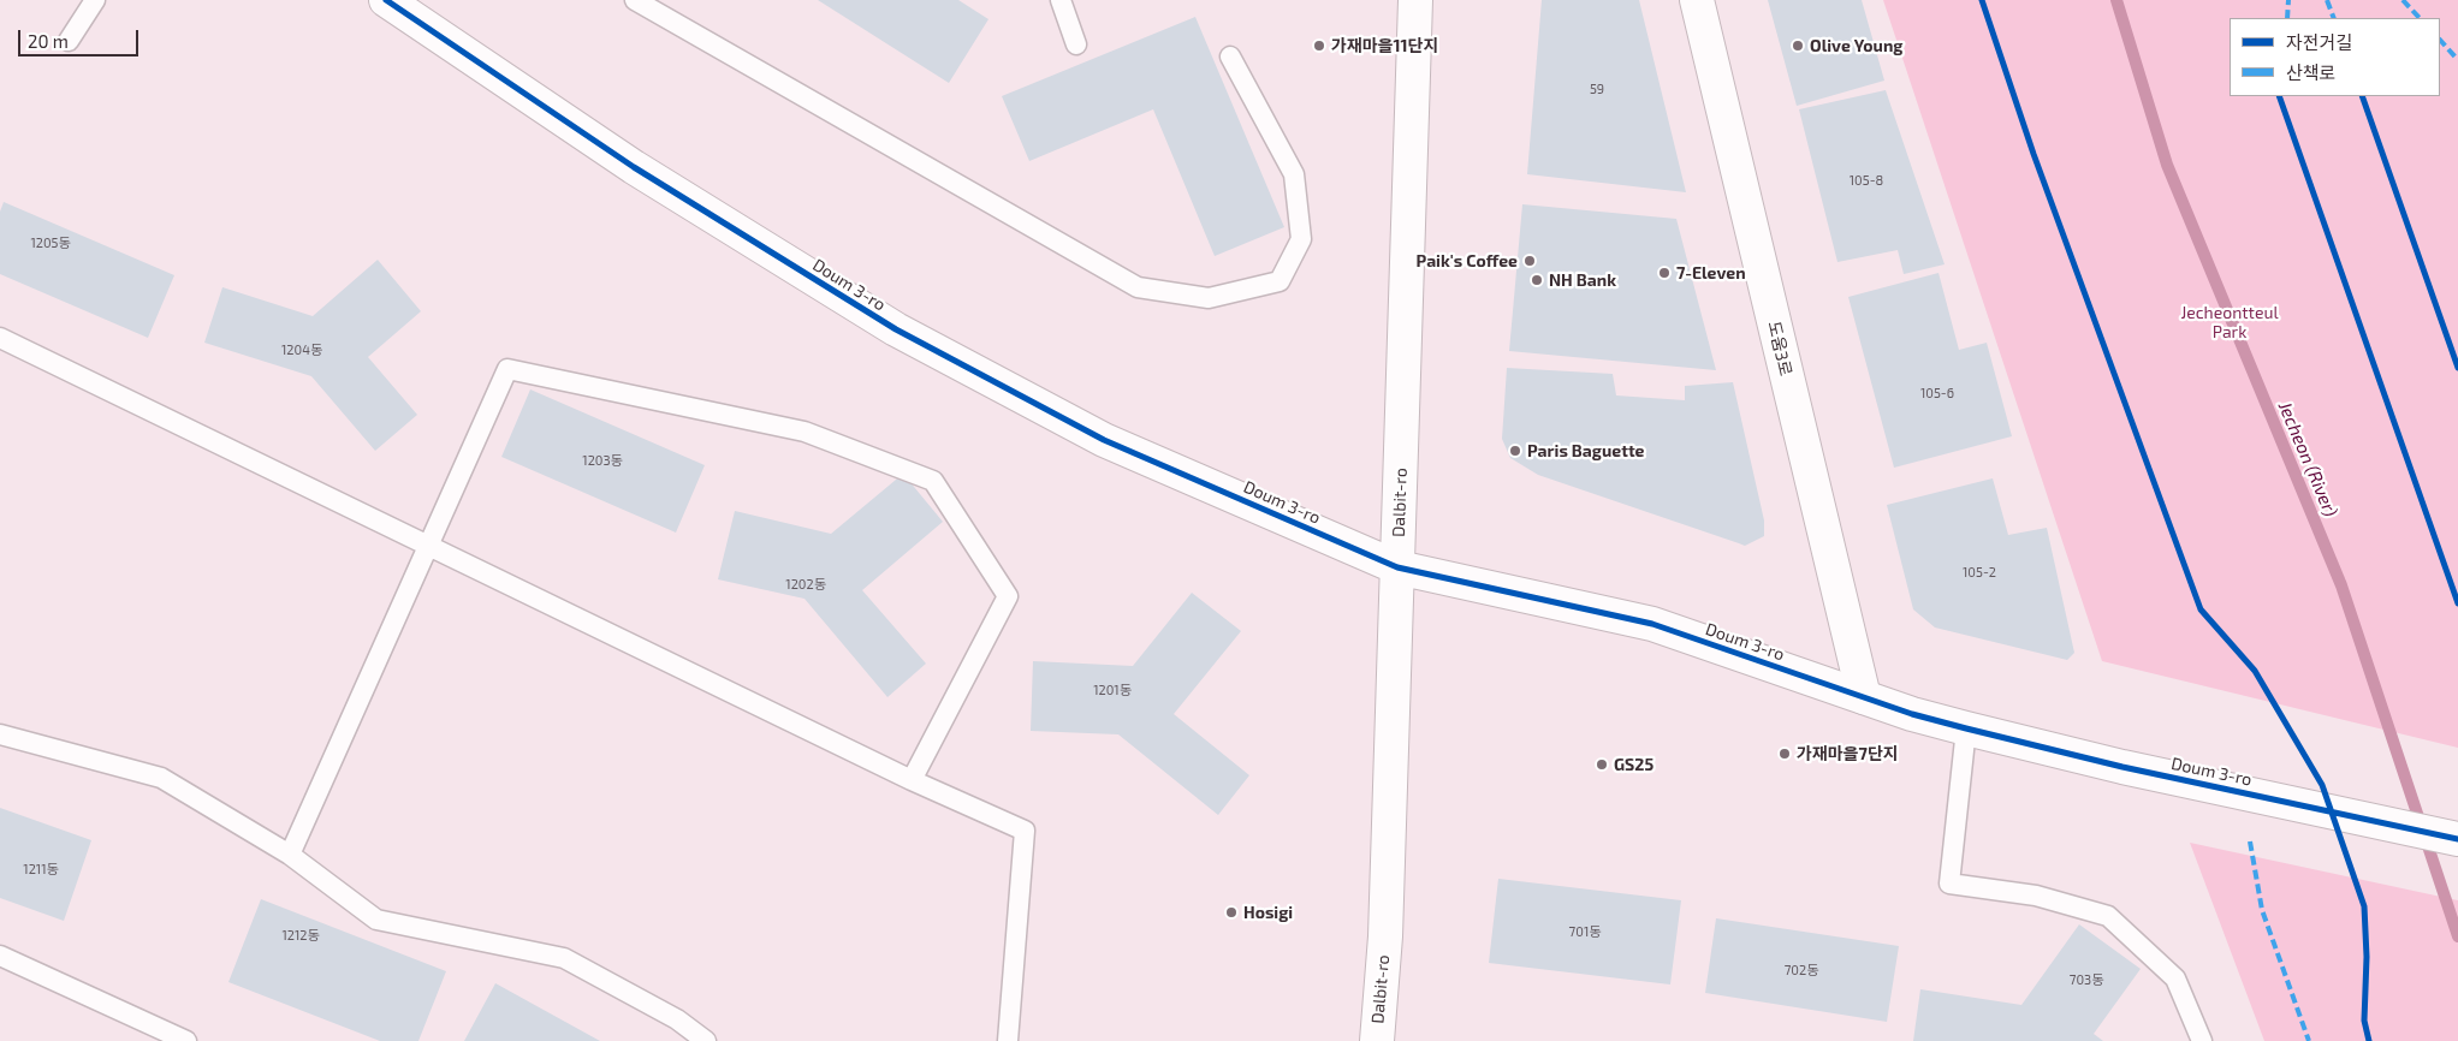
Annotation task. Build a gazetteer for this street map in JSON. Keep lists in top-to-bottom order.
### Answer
{
  "streets": {
    "street": ["Doum 3-ro", "도움3로", "Dalbit-ro"]
  },
  "crossings": [
    ["Doum 3-ro", "도움3로"],
    ["Doum 3-ro", "Dalbit-ro"]
  ],
  "water": ["Jecheon (River)"],
  "parks": ["Jecheontteul Park"],
  "places": [
    "가재마을11단지",
    "Olive Young",
    "Paik's Coffee",
    "7-Eleven",
    "NH Bank",
    "Paris Baguette",
    "가재마을7단지",
    "GS25",
    "Hosigi"
  ],
  "house_numbers": [
    "59",
    "105-8",
    "1205동",
    "1204동",
    "105-6",
    "1203동",
    "105-2",
    "1202동",
    "1201동",
    "1211동",
    "701동",
    "1212동",
    "702동",
    "703동"
  ],
  "legend": ["자전거길", "산책로"],
  "scale_bar": "20 m"
}
